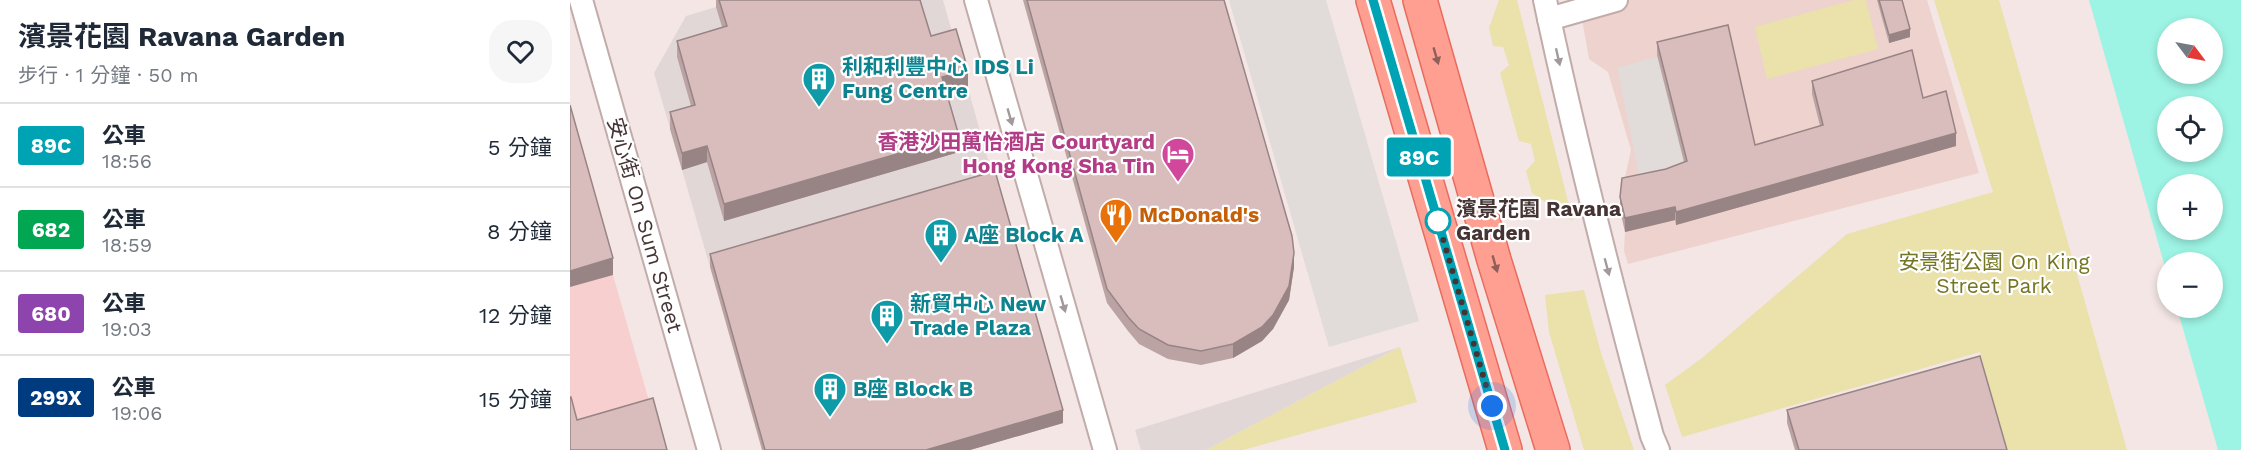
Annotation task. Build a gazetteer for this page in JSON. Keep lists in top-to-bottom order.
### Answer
{
  "streets": {
    "street": ["安心街 On Sum Street"]
  },
  "parks": ["安景街公園 On King Street Park"],
  "places": {
    "building": [
      "利和利豐中心 IDS Li Fung Centre",
      "A座 Block A",
      "新貿中心 New Trade Plaza",
      "B座 Block B"
    ],
    "hotel": ["香港沙田萬怡酒店 Courtyard Hong Kong Sha Tin"],
    "other": ["濱景花園 Ravana Garden"],
    "restaurant": ["McDonald's"]
  },
  "lines": ["bus line 89C"],
  "north": "bottom right",
  "page": {
    "heading": ["濱景花園 Ravana Garden", "步行 · 1 分鐘 · 50 m"],
    "on_map": "89C",
    "map_buttons": ["+", "−"],
    "list": [
      {
        "mark": "89C",
        "name": "公車",
        "note": "18:56",
        "value": "5 分鐘"
      },
      {
        "mark": "682",
        "name": "公車",
        "note": "18:59",
        "value": "8 分鐘"
      },
      {
        "mark": "680",
        "name": "公車",
        "note": "19:03",
        "value": "12 分鐘"
      },
      {
        "mark": "299X",
        "name": "公車",
        "note": "19:06",
        "value": "15 分鐘"
      }
    ]
  }
}
